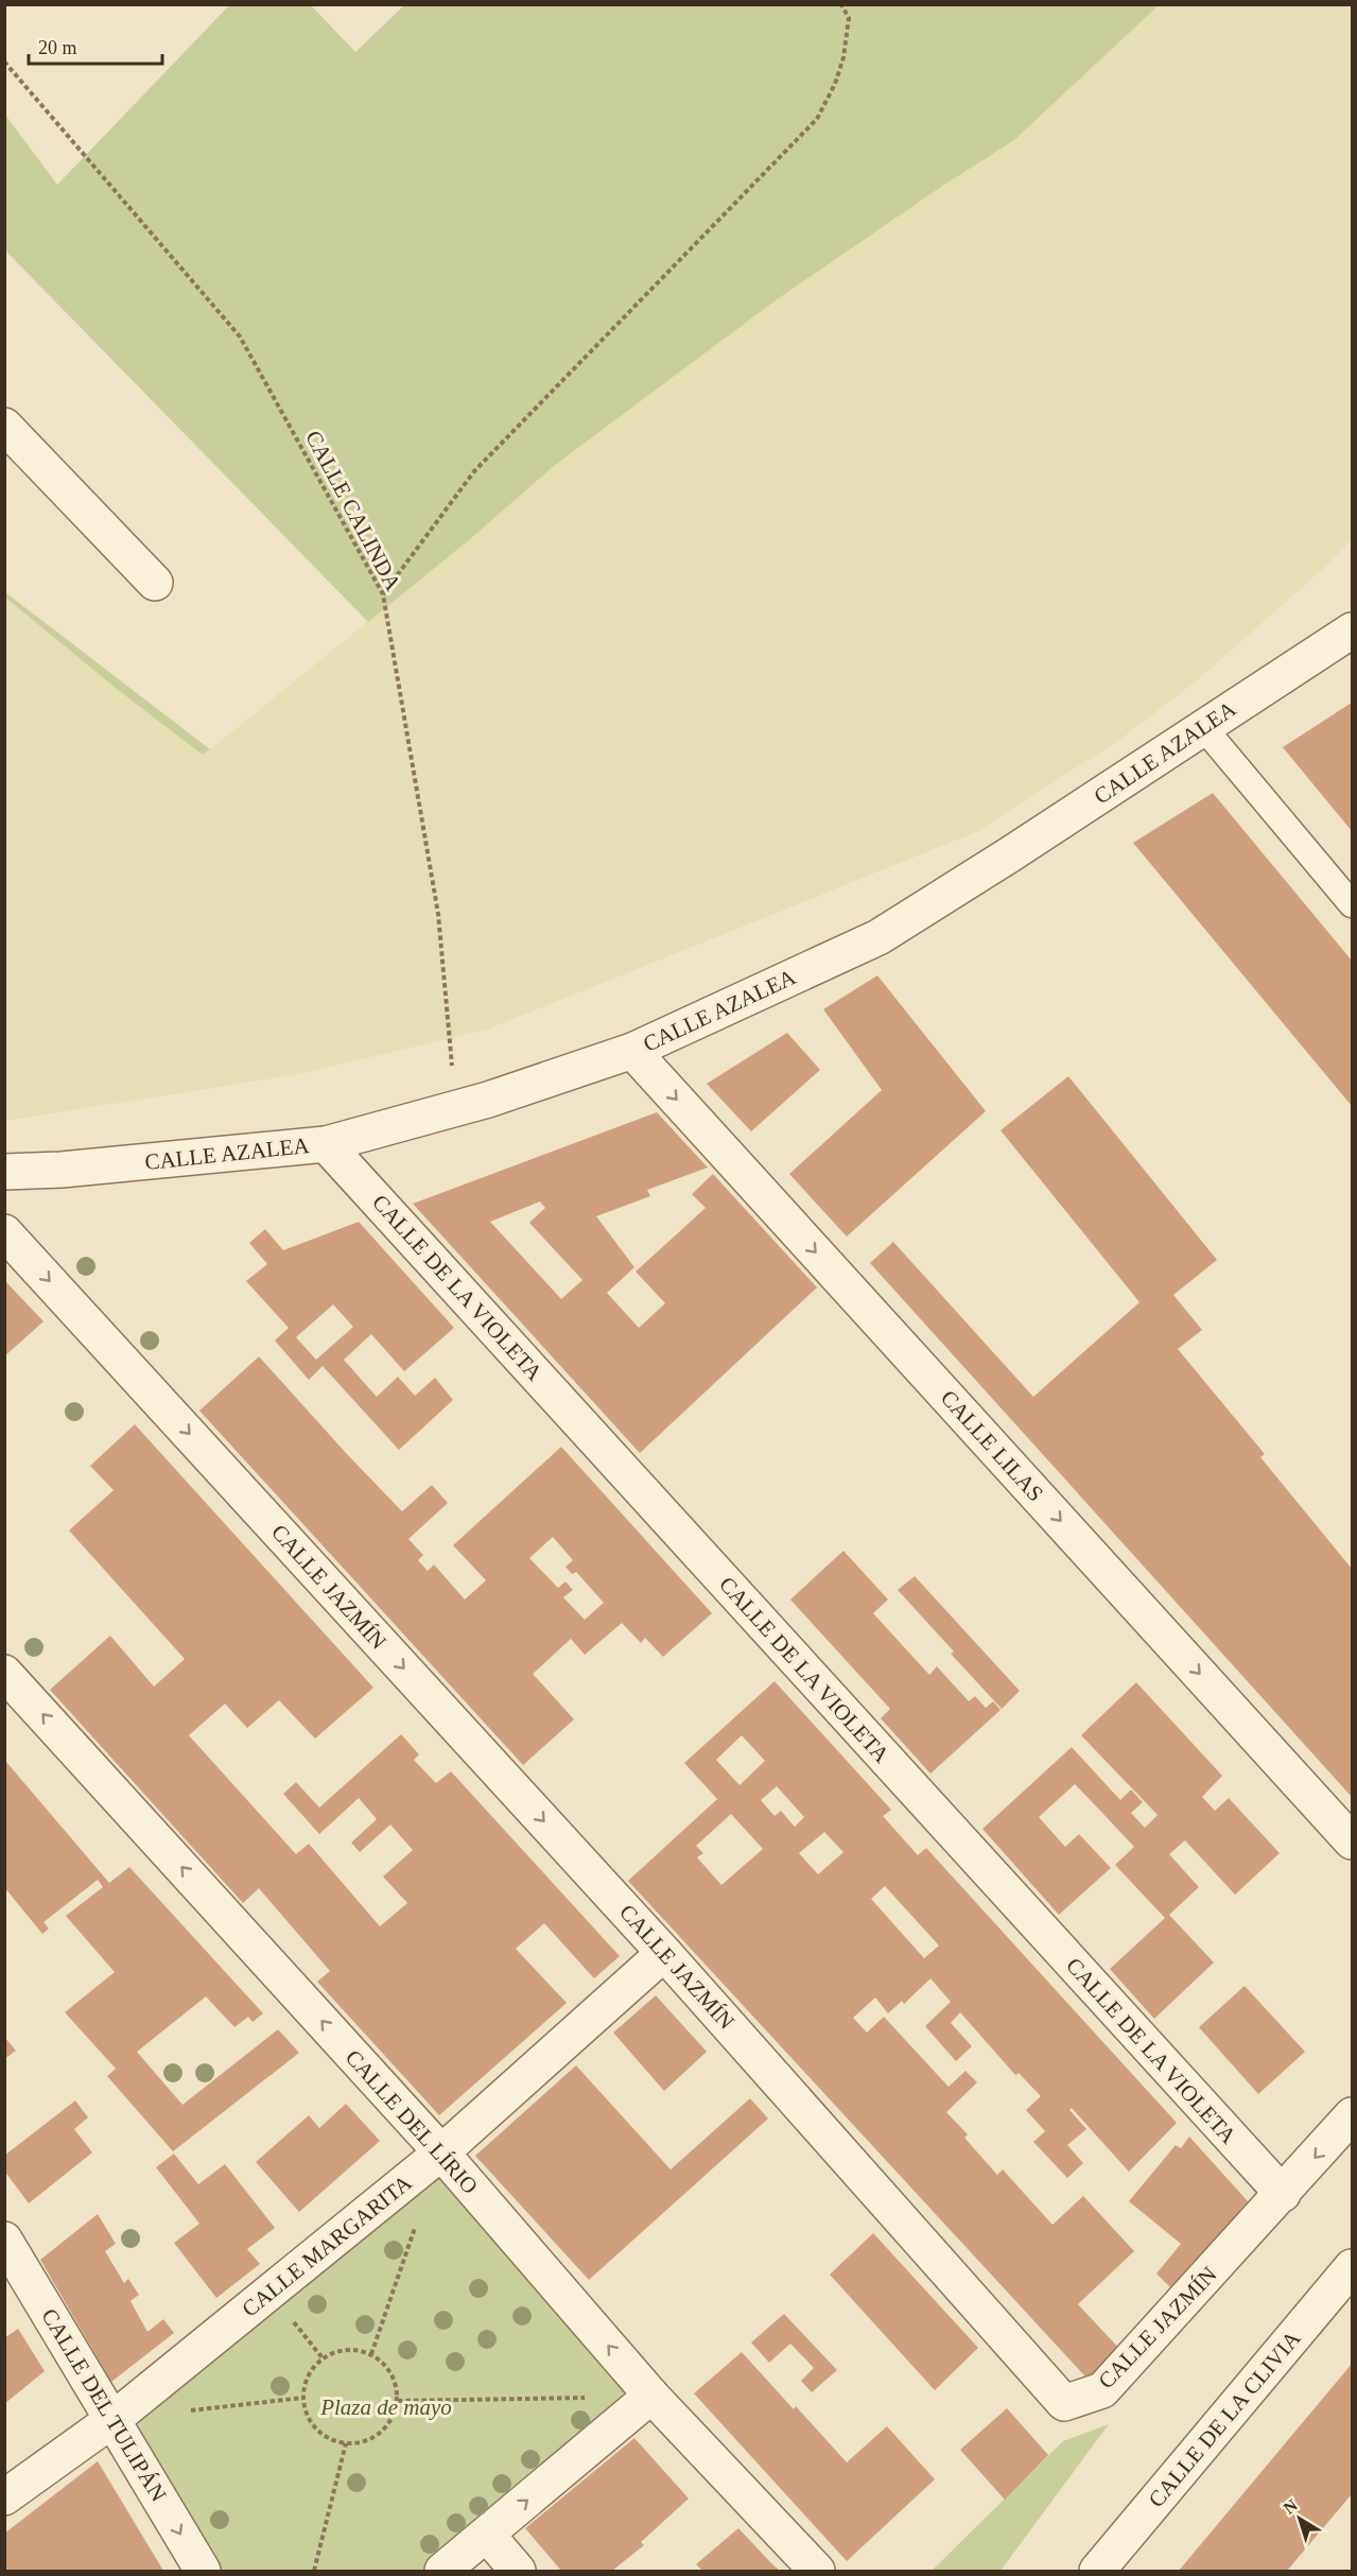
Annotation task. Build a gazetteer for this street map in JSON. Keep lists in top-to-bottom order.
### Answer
{
  "streets": {
    "street": [
      "CALLE AZALEA",
      "CALLE DE LA VIOLETA",
      "CALLE LILAS",
      "CALLE JAZMÍN",
      "CALLE DEL LÍRIO",
      "CALLE MARGARITA",
      "CALLE DEL TULIPÁN",
      "CALLE DE LA CLIVIA"
    ],
    "path": ["CALLE CALINDA"]
  },
  "crossings": [
    ["CALLE CALINDA", "CALLE AZALEA"],
    ["CALLE AZALEA", "CALLE DE LA VIOLETA"],
    ["CALLE AZALEA", "CALLE LILAS"],
    ["CALLE DE LA VIOLETA", "CALLE JAZMÍN"],
    ["CALLE JAZMÍN", "CALLE MARGARITA"],
    ["CALLE DEL LÍRIO", "CALLE MARGARITA"],
    ["CALLE MARGARITA", "CALLE DEL TULIPÁN"]
  ],
  "one_way": [
    "CALLE LILAS",
    "CALLE JAZMÍN",
    "CALLE DEL LÍRIO",
    "CALLE DEL TULIPÁN"
  ],
  "parks": ["Plaza de mayo"],
  "scale_bar": "20 m",
  "north": "top left"
}
